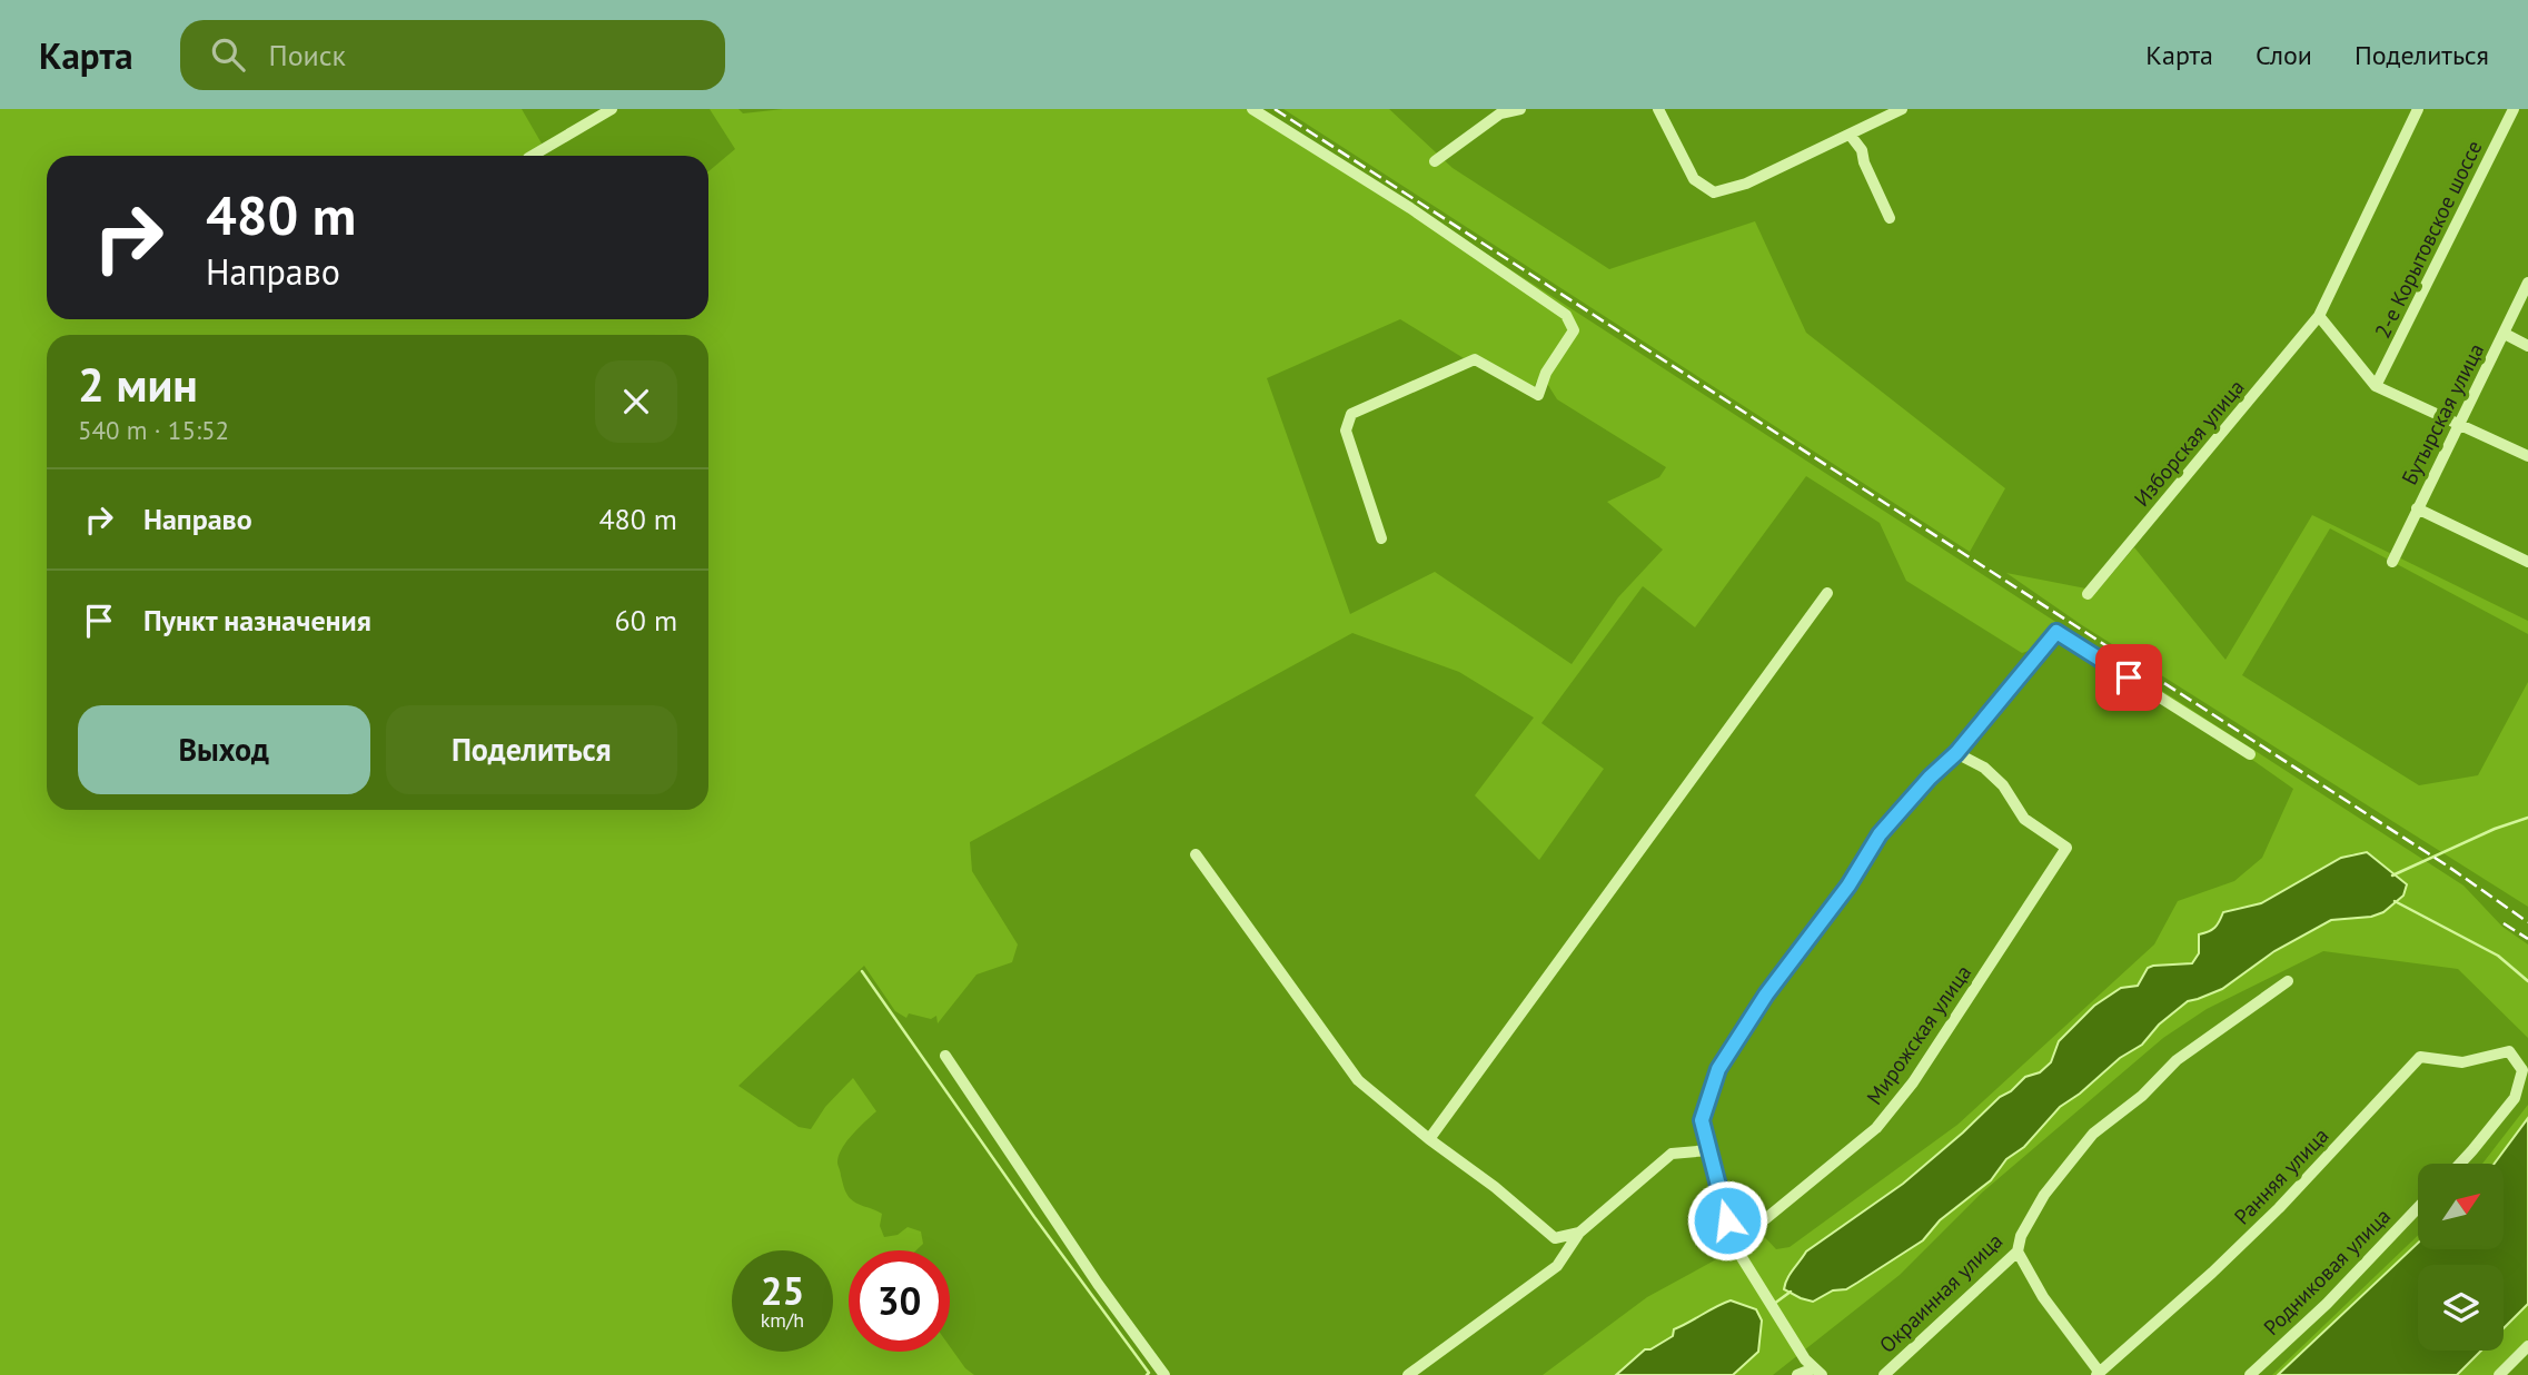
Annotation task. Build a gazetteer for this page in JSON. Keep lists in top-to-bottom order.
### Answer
{
  "streets": {
    "street": [
      "2-е Корытовское шоссе",
      "Бутырская улица",
      "Изборская улица",
      "Мирожская улица",
      "Ранняя улица",
      "Родниковая улица",
      "Окраинная улица"
    ]
  },
  "north": "top right",
  "page": {
    "header": "Карта",
    "search": "Поиск",
    "nav": ["Карта", "Слои", "Поделиться"],
    "turn": ["480 m", "Направо"],
    "heading": ["2 мин", "540 m · 15:52"],
    "list": [
      {
        "name": "Направо",
        "value": "480 m"
      },
      {
        "name": "Пункт назначения",
        "value": "60 m"
      }
    ],
    "buttons": ["Выход", "Поделиться"],
    "speed": "25 km/h",
    "limit": "30"
  }
}
